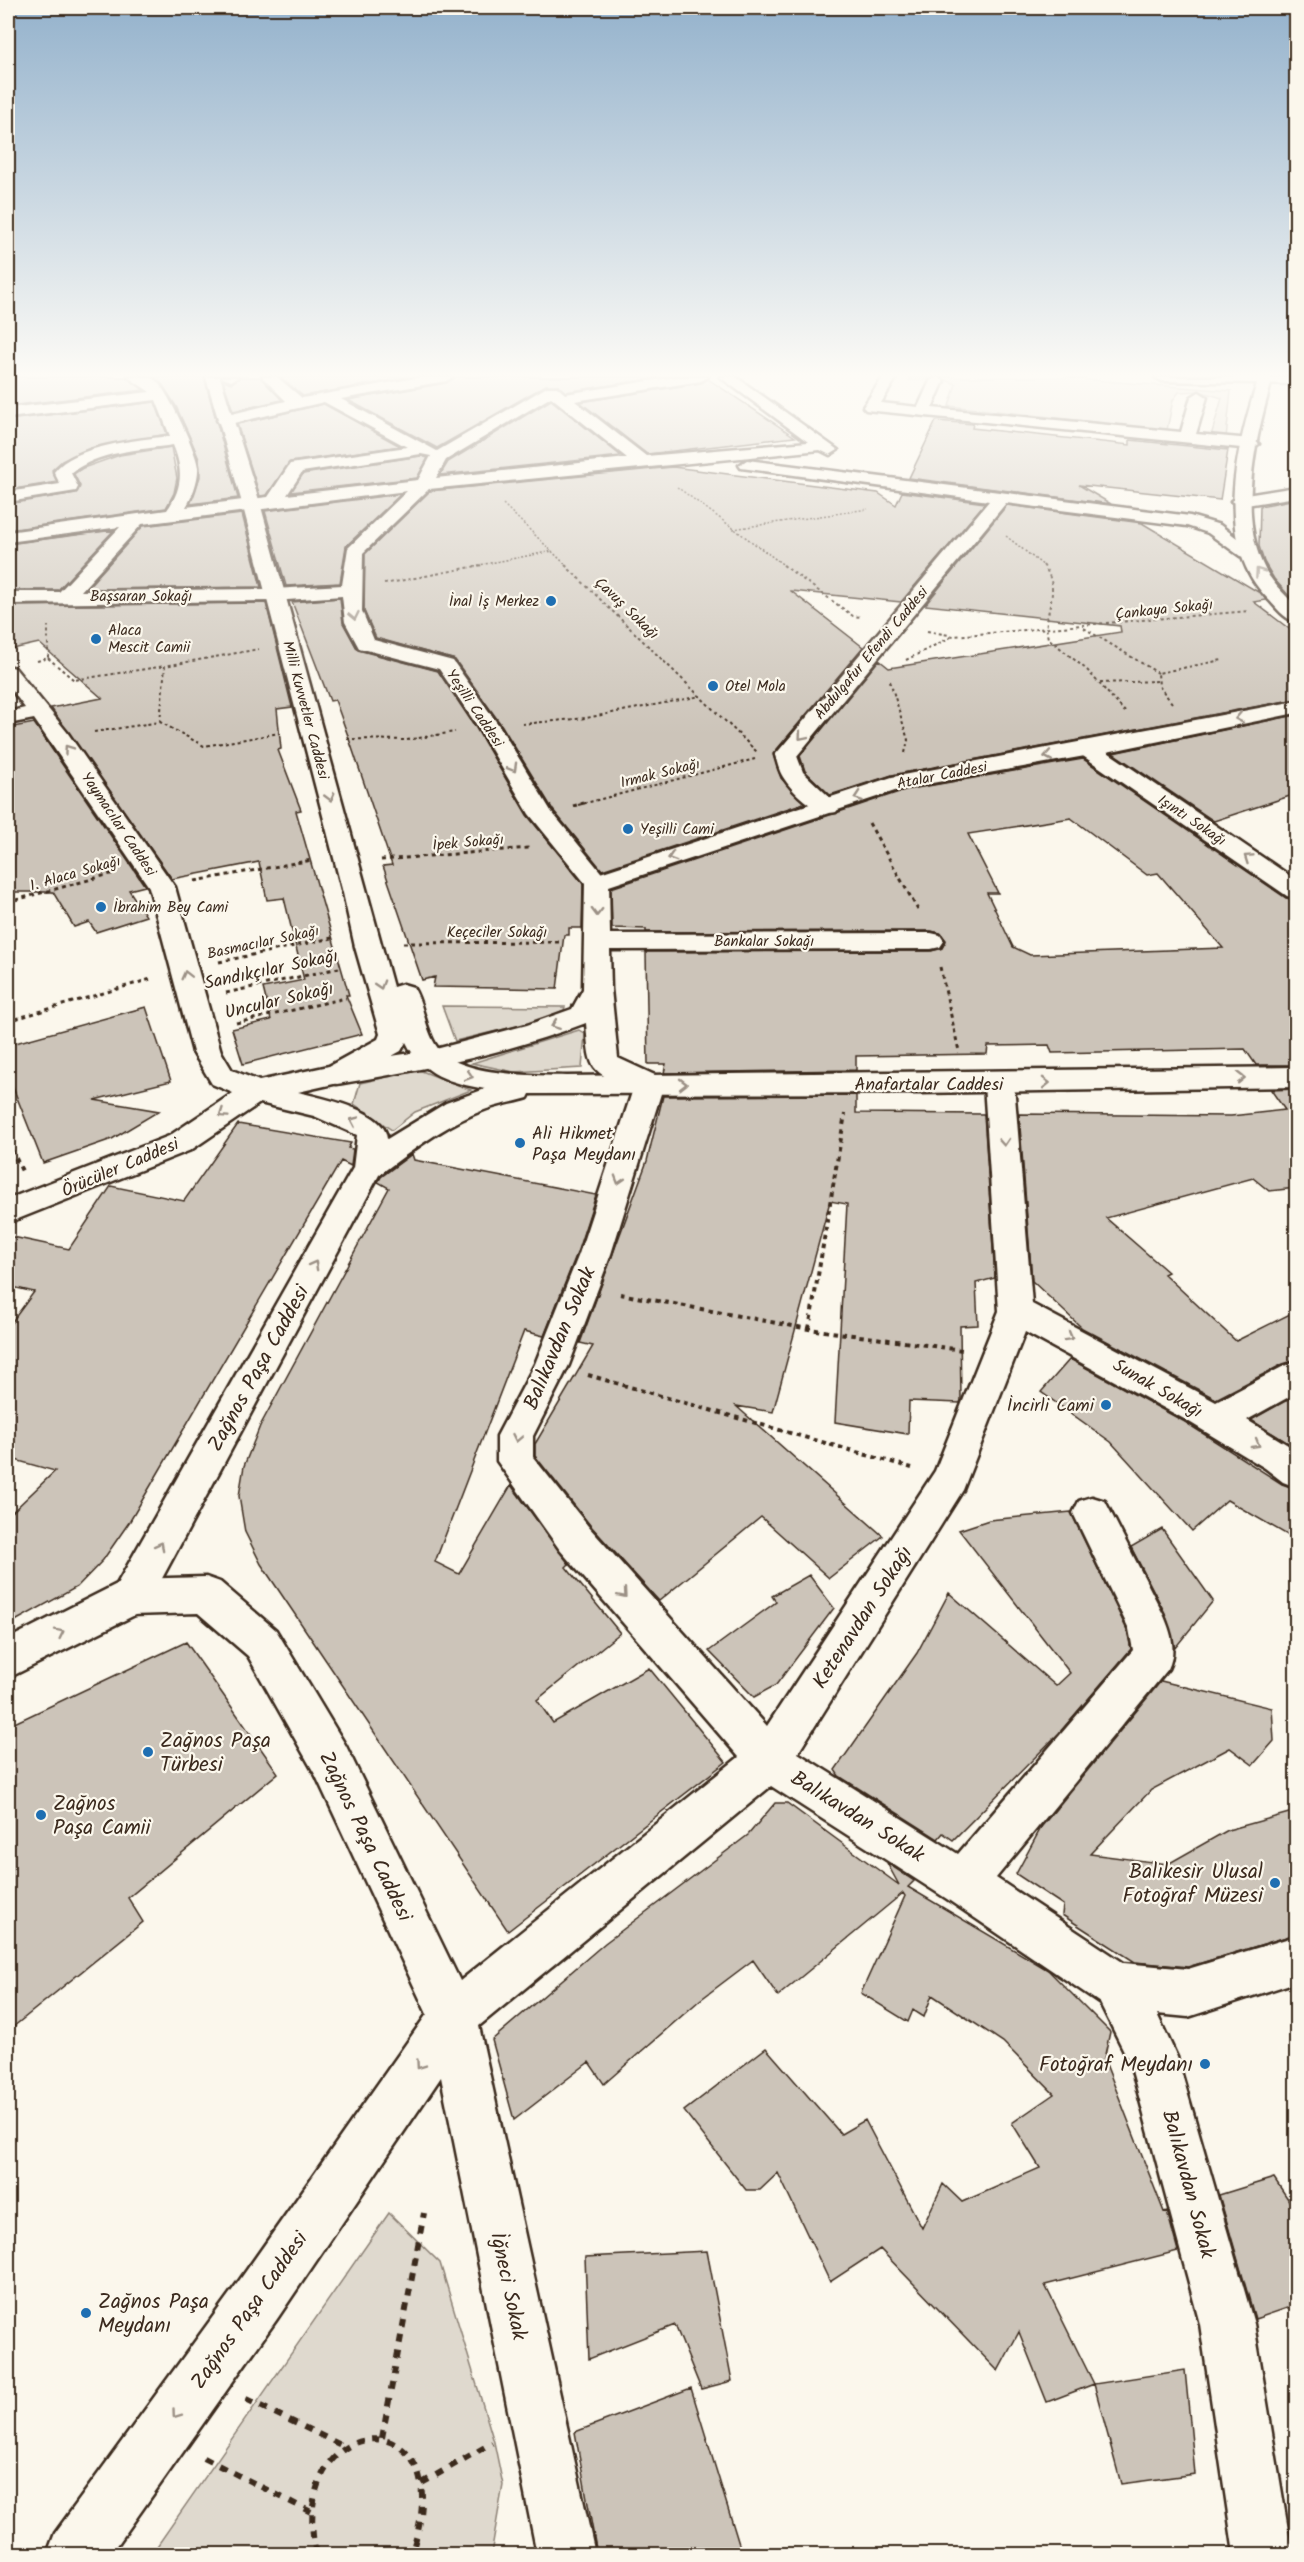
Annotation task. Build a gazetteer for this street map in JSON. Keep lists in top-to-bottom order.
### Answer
{
  "streets": {
    "main road": [
      "Başsaran Sokağı",
      "Abdulgafur Efendi Caddesi",
      "Yeşilli Caddesi",
      "Milli Kuvvetler Caddesi",
      "Atalar Caddesi",
      "Işıntı Sokağı",
      "Yaymacılar Caddesi",
      "Bankalar Sokağı",
      "Anafartalar Caddesi",
      "Örücüler Caddesi",
      "Balıkavdan Sokak",
      "Zağnos Paşa Caddesi",
      "Sunak Sokağı",
      "Ketenavdan Sokağı",
      "İğneci Sokak"
    ],
    "path": [
      "Çavuş Sokağı",
      "Çankaya Sokağı",
      "Irmak Sokağı",
      "İpek Sokağı",
      "1. Alaca Sokağı",
      "Keçeciler Sokağı",
      "Basmacılar Sokağı",
      "Sandıkçılar Sokağı",
      "Uncular Sokağı"
    ]
  },
  "crossings": [
    ["Başsaran Sokağı", "Yeşilli Caddesi"],
    ["Başsaran Sokağı", "Milli Kuvvetler Caddesi"],
    ["Çavuş Sokağı", "Irmak Sokağı"],
    ["Abdulgafur Efendi Caddesi", "Atalar Caddesi"],
    ["Yeşilli Caddesi", "Irmak Sokağı"],
    ["Yeşilli Caddesi", "Atalar Caddesi"],
    ["Yeşilli Caddesi", "İpek Sokağı"],
    ["Milli Kuvvetler Caddesi", "Örücüler Caddesi"],
    ["Atalar Caddesi", "Işıntı Sokağı"],
    ["Yaymacılar Caddesi", "1. Alaca Sokağı"],
    ["Yaymacılar Caddesi", "Basmacılar Sokağı"],
    ["Yaymacılar Caddesi", "Sandıkçılar Sokağı"],
    ["Yaymacılar Caddesi", "Uncular Sokağı"],
    ["Yaymacılar Caddesi", "Örücüler Caddesi"],
    ["Yaymacılar Caddesi", "Zağnos Paşa Caddesi"],
    ["Keçeciler Sokağı", "Bankalar Sokağı"],
    ["Anafartalar Caddesi", "Balıkavdan Sokak"],
    ["Balıkavdan Sokak", "Ketenavdan Sokağı"],
    ["Zağnos Paşa Caddesi", "Ketenavdan Sokağı"],
    ["Zağnos Paşa Caddesi", "İğneci Sokak"],
    ["Sunak Sokağı", "Ketenavdan Sokağı"],
    ["Ketenavdan Sokağı", "İğneci Sokak"]
  ],
  "one_way": [
    "Yeşilli Caddesi",
    "Atalar Caddesi",
    "Anafartalar Caddesi",
    "Örücüler Caddesi",
    "Balıkavdan Sokak",
    "Sunak Sokağı"
  ],
  "places": [
    "İnal İş Merkez",
    "Alaca Mescit Camii",
    "Otel Mola",
    "Yeşilli Cami",
    "İbrahim Bey Cami",
    "Ali Hikmet Paşa Meydanı",
    "İncirli Cami",
    "Zağnos Paşa Türbesi",
    "Zağnos Paşa Camii",
    "Balıkesir Ulusal Fotoğraf Müzesi",
    "Fotoğraf Meydanı",
    "Zağnos Paşa Meydanı"
  ]
}
